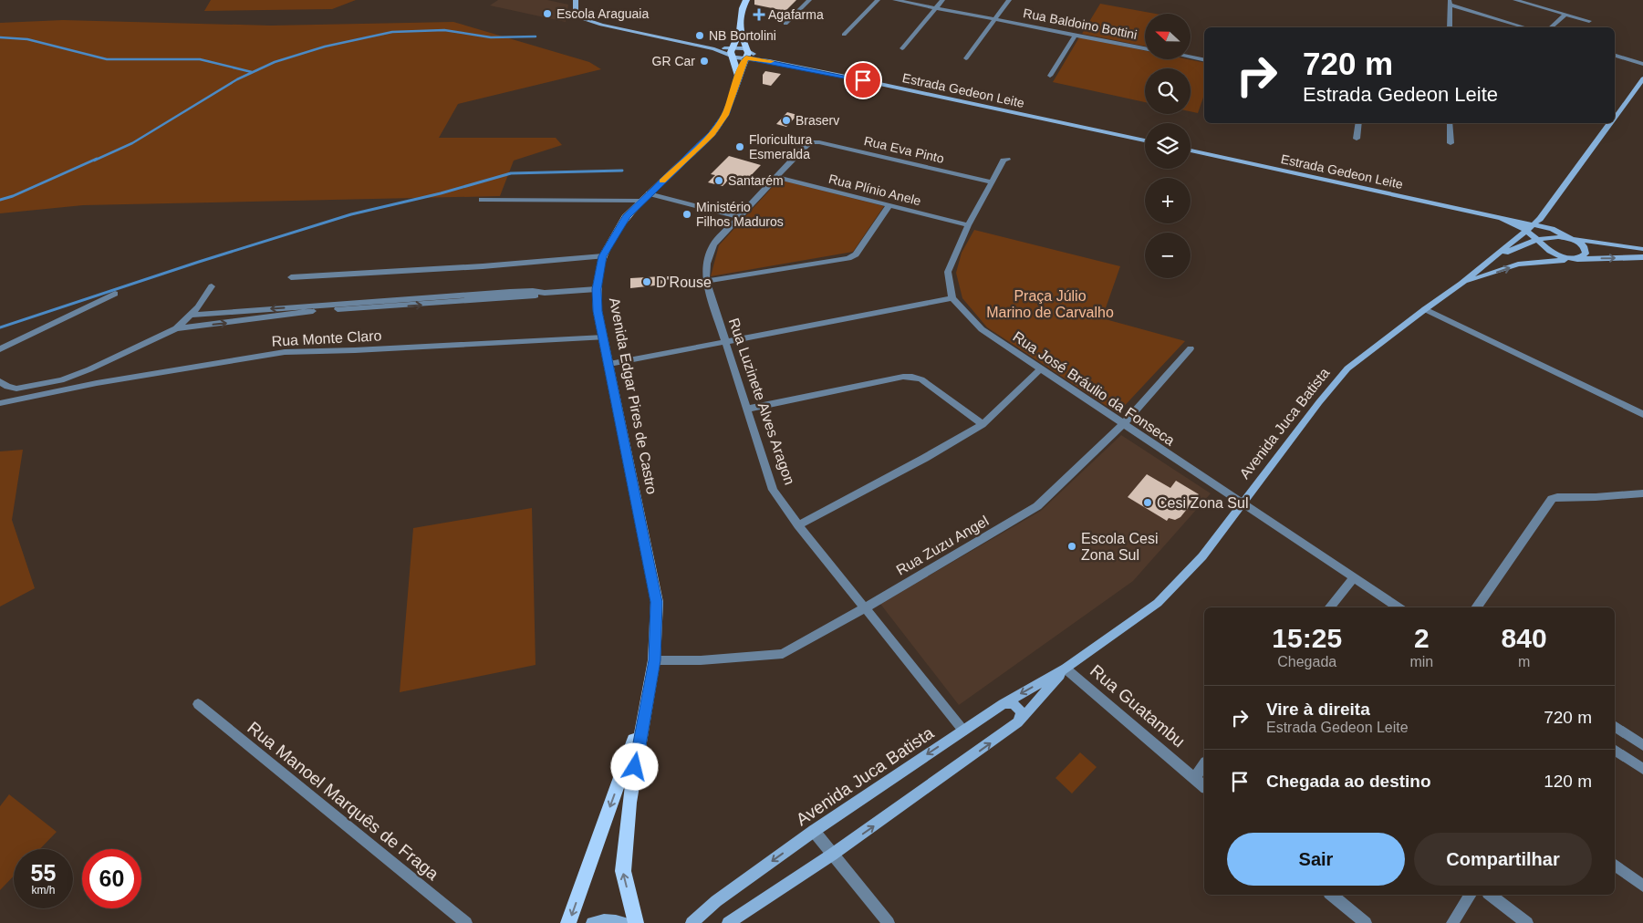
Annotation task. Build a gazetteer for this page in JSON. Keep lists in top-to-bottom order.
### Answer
{
  "streets": {
    "main road": ["Estrada Gedeon Leite", "Avenida Edgar Pires de Castro", "Avenida Juca Batista"],
    "street": [
      "Rua Baldoino Bottini",
      "Rua Eva Pinto",
      "Rua Plínio Anele",
      "Rua Monte Claro",
      "Rua José Bráulio da Fonseca",
      "Rua Luzinete Alves Aragon",
      "Rua Zuzu Angel",
      "Rua Guatambu",
      "Rua Manoel Marquês de Fraga"
    ]
  },
  "crossings": [
    ["Estrada Gedeon Leite", "Avenida Edgar Pires de Castro"],
    ["Estrada Gedeon Leite", "Avenida Juca Batista"],
    ["Rua Eva Pinto", "Rua Luzinete Alves Aragon"],
    ["Rua Plínio Anele", "Rua Luzinete Alves Aragon"],
    ["Rua Monte Claro", "Avenida Edgar Pires de Castro"],
    ["Rua José Bráulio da Fonseca", "Avenida Juca Batista"],
    ["Rua José Bráulio da Fonseca", "Rua Zuzu Angel"],
    ["Avenida Edgar Pires de Castro", "Rua Zuzu Angel"],
    ["Rua Luzinete Alves Aragon", "Avenida Juca Batista"],
    ["Rua Luzinete Alves Aragon", "Rua Zuzu Angel"],
    ["Avenida Juca Batista", "Rua Guatambu"]
  ],
  "parks": ["Praça Júlio Marino de Carvalho"],
  "places": {
    "other": [
      "Escola Araguaia",
      "NB Bortolini",
      "GR Car",
      "Braserv",
      "Floricultura Esmeralda",
      "Santarém",
      "Ministério Filhos Maduros",
      "D'Rouse",
      "Cesi Zona Sul",
      "Escola Cesi Zona Sul"
    ],
    "health": ["Agafarma"]
  },
  "north": "left",
  "page": {
    "map_buttons": ["+", "−"],
    "turn": ["720 m", "Estrada Gedeon Leite"],
    "eta": [
      "15:25",
      "Chegada",
      "2",
      "min",
      "840",
      "m"
    ],
    "list": [
      {
        "name": "Vire à direita",
        "note": "Estrada Gedeon Leite",
        "value": "720 m"
      },
      {
        "name": "Chegada ao destino",
        "value": "120 m"
      }
    ],
    "buttons": ["Sair", "Compartilhar"],
    "speed": "55 km/h",
    "limit": "60"
  }
}
